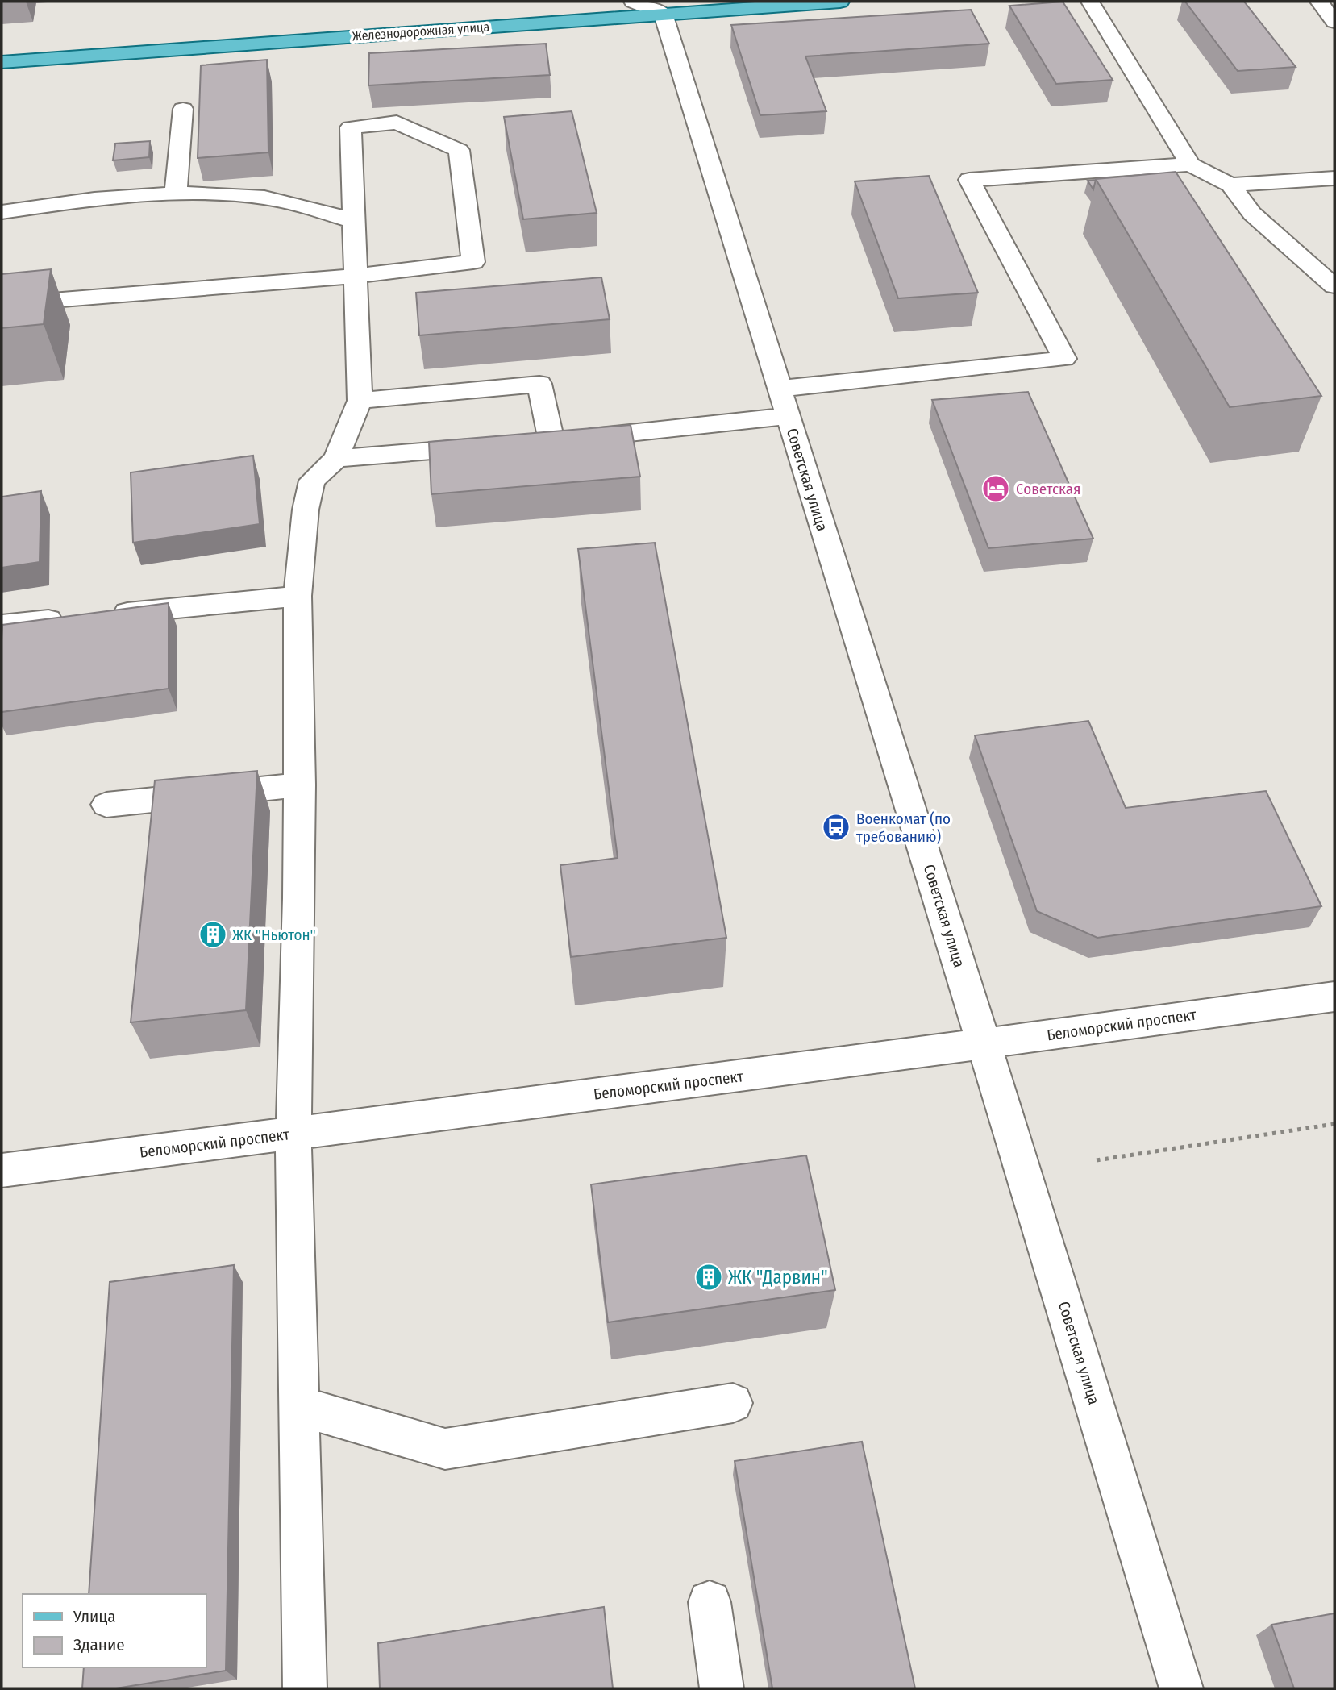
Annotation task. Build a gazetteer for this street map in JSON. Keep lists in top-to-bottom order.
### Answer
{
  "streets": {
    "main road": ["Железнодорожная улица"],
    "street": ["Советская улица", "Беломорский проспект"]
  },
  "crossings": [
    ["Железнодорожная улица", "Советская улица"],
    ["Советская улица", "Беломорский проспект"]
  ],
  "places": {
    "hotel": ["Советская"],
    "bus stop": ["Военкомат (по требованию)"],
    "building": ["ЖК \"Ньютон\"", "ЖК \"Дарвин\""]
  },
  "legend": ["Улица", "Здание"]
}
